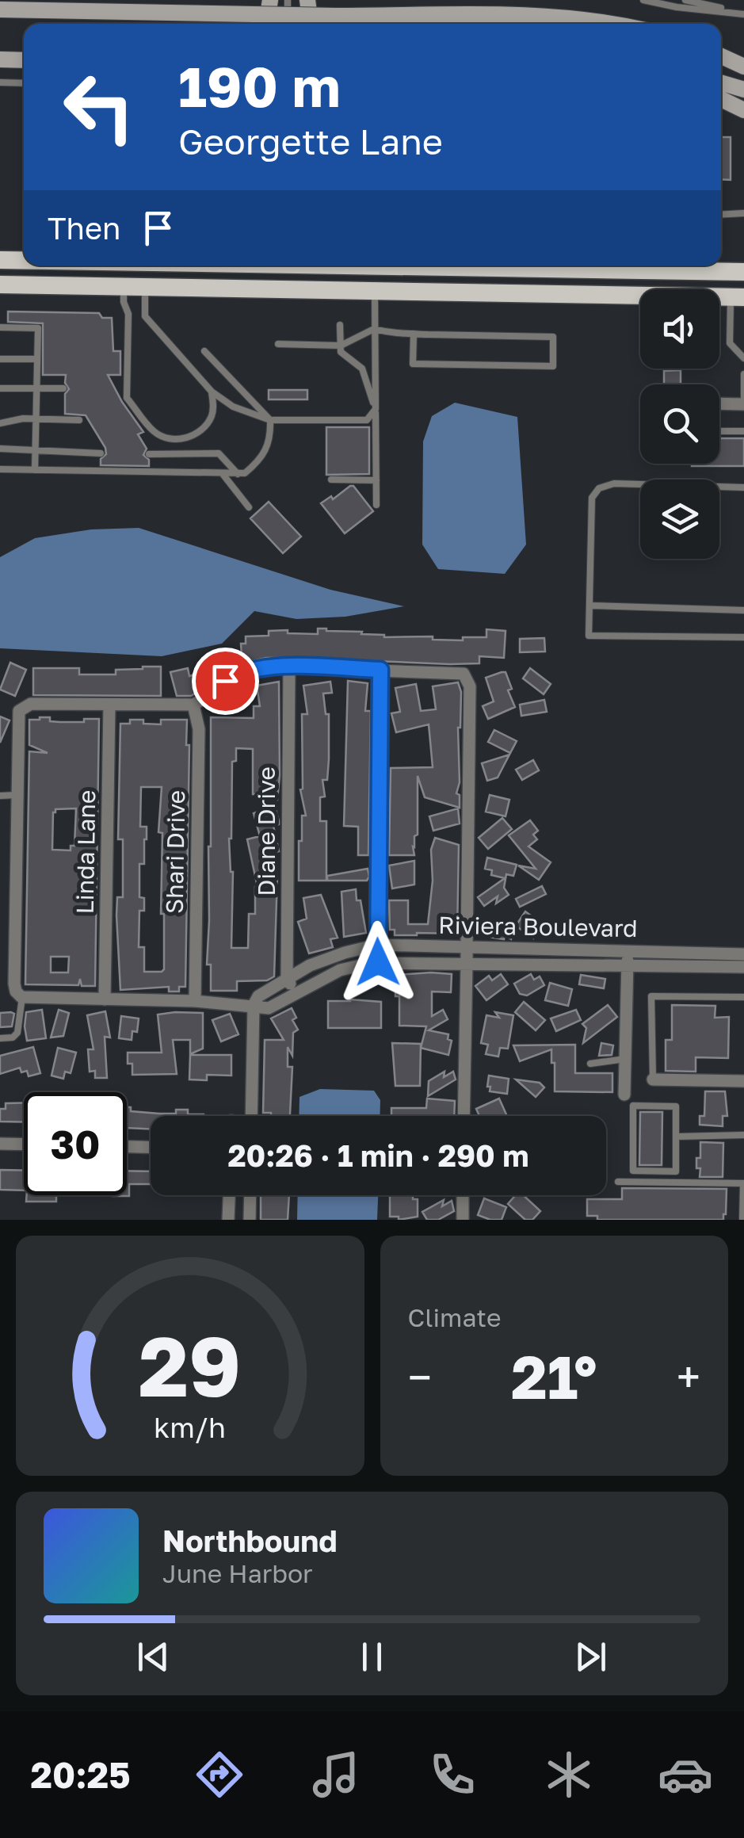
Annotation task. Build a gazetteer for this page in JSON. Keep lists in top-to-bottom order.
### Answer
{
  "streets": {
    "street": [
      "Diane Drive",
      "Linda Lane",
      "Shari Drive",
      "Riviera Boulevard"
    ]
  },
  "crossings": [
    ["Diane Drive", "Riviera Boulevard"],
    ["Linda Lane", "Riviera Boulevard"],
    ["Shari Drive", "Riviera Boulevard"]
  ],
  "page": {
    "turn": ["190 m", "Georgette Lane"],
    "then": "Then",
    "limit": "30",
    "trip": "20:26 · 1 min · 290 m",
    "tile": "Climate",
    "heat": ["−", "21°", "+"],
    "song": ["Northbound", "June Harbor"],
    "tabs": "20:25",
    "gauge": ["29", "km/h"]
  }
}
